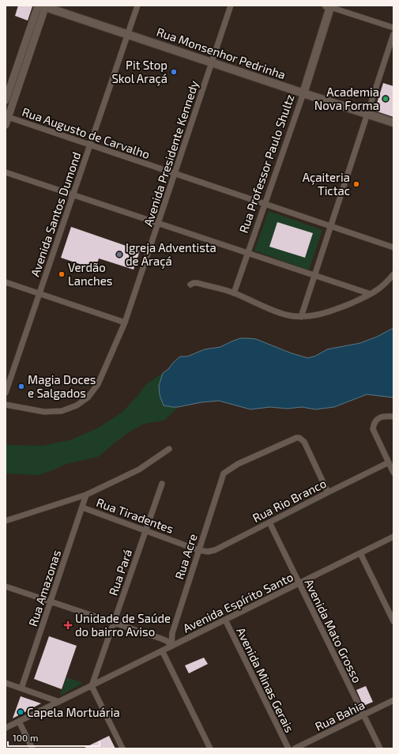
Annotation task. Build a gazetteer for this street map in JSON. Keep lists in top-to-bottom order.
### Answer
{
  "streets": {
    "main road": ["Rua Monsenhor Pedrinha", "Rua Professor Paulo Shultz"],
    "street": [
      "Rua Augusto de Carvalho",
      "Avenida Presidente Kennedy",
      "Avenida Santos Dumond",
      "Rua Rio Branco",
      "Rua Tiradentes",
      "Rua Acre",
      "Rua Pará",
      "Rua Amazonas",
      "Avenida Espírito Santo",
      "Avenida Mato Grosso",
      "Avenida Minas Gerais",
      "Rua Bahia"
    ]
  },
  "crossings": [
    ["Rua Monsenhor Pedrinha", "Avenida Presidente Kennedy"],
    ["Rua Monsenhor Pedrinha", "Rua Professor Paulo Shultz"],
    ["Rua Monsenhor Pedrinha", "Avenida Santos Dumond"],
    ["Rua Augusto de Carvalho", "Avenida Presidente Kennedy"],
    ["Rua Augusto de Carvalho", "Rua Professor Paulo Shultz"],
    ["Rua Augusto de Carvalho", "Avenida Santos Dumond"],
    ["Rua Rio Branco", "Rua Tiradentes"],
    ["Rua Rio Branco", "Rua Acre"],
    ["Rua Rio Branco", "Avenida Mato Grosso"],
    ["Rua Tiradentes", "Rua Acre"],
    ["Rua Tiradentes", "Rua Pará"],
    ["Rua Tiradentes", "Rua Amazonas"],
    ["Rua Acre", "Avenida Espírito Santo"],
    ["Rua Pará", "Avenida Espírito Santo"],
    ["Avenida Espírito Santo", "Avenida Mato Grosso"],
    ["Avenida Espírito Santo", "Avenida Minas Gerais"],
    ["Avenida Mato Grosso", "Rua Bahia"]
  ],
  "places": {
    "other": [
      "Pit Stop Skol Araçá",
      "Academia Nova Forma",
      "Açaiteria Tictac",
      "Igreja Adventista de Araçá",
      "Verdão Lanches",
      "Magia Doces e Salgados",
      "Capela Mortuária"
    ],
    "health": ["Unidade de Saúde do bairro Aviso"]
  },
  "scale_bar": "100 m"
}
